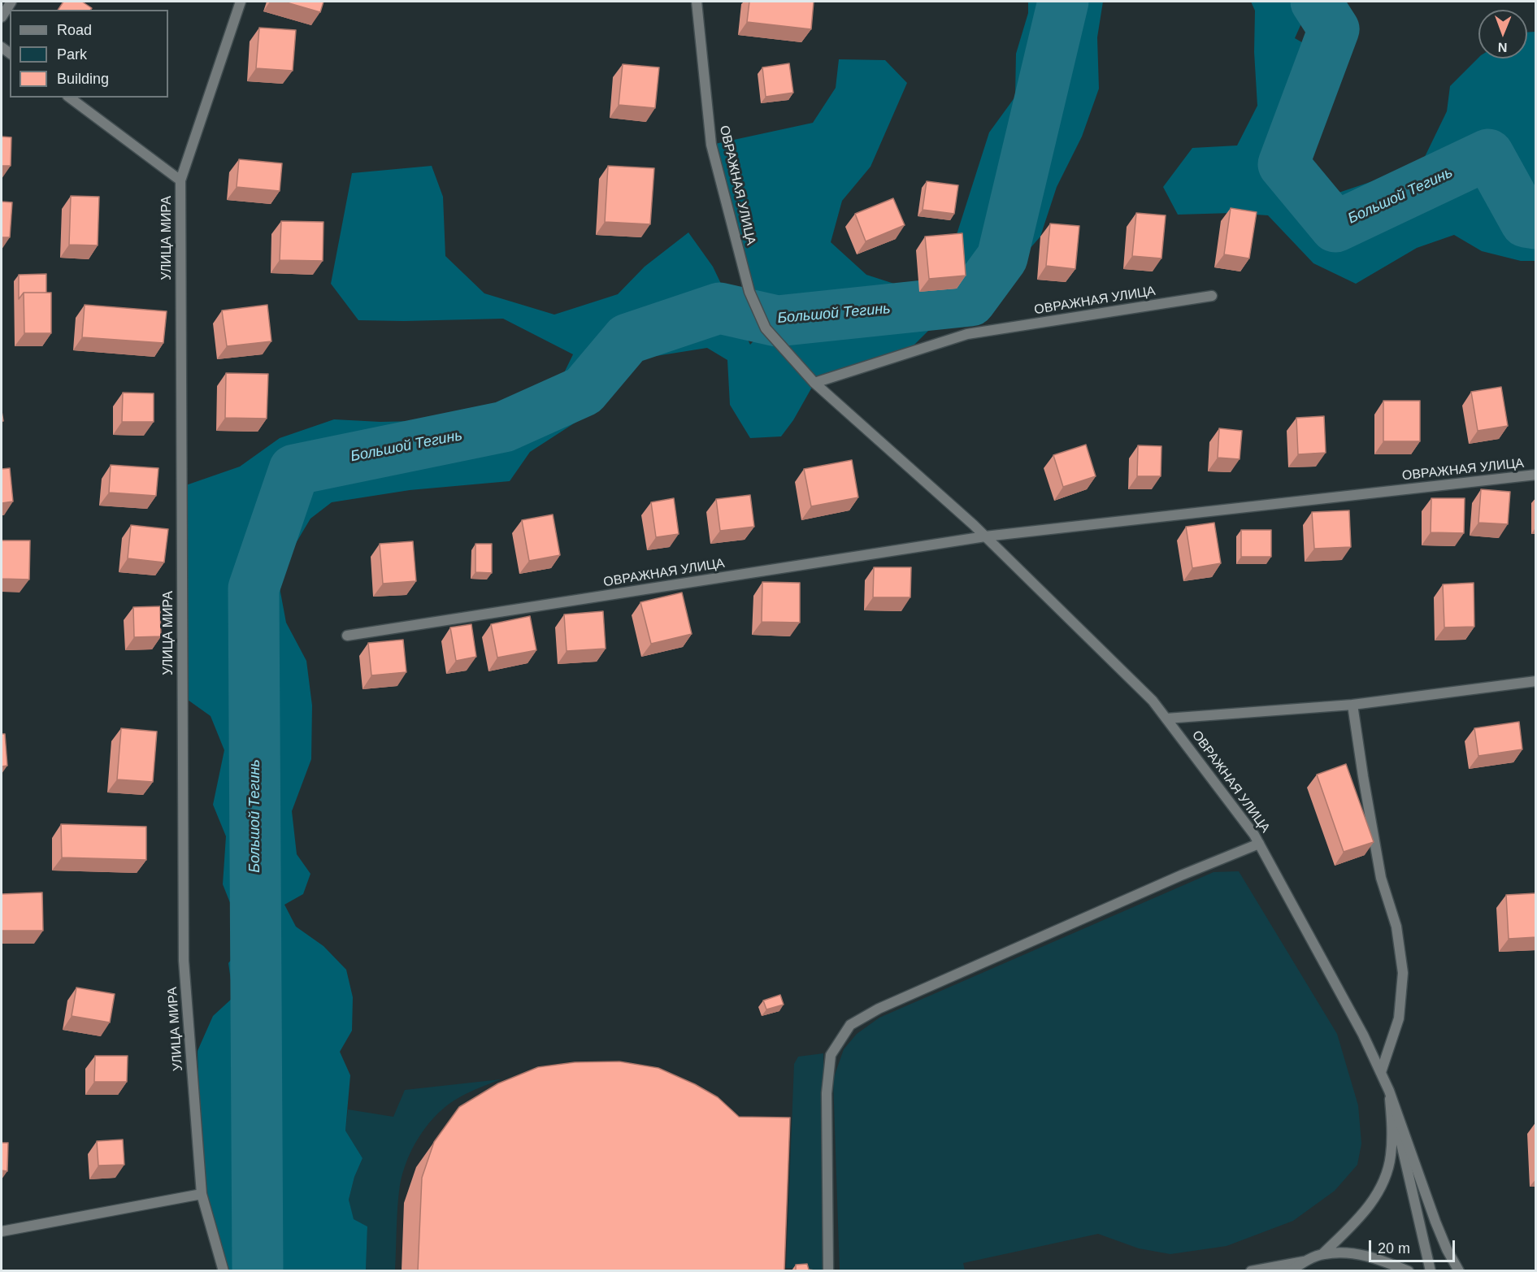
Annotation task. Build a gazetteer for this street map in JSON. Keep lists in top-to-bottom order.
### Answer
{
  "streets": {
    "street": ["ОВРАЖНАЯ УЛИЦА", "УЛИЦА МИРА"]
  },
  "water": ["Большой Тегинь"],
  "legend": ["Road", "Park", "Building"],
  "scale_bar": "20 m",
  "north": "bottom"
}
